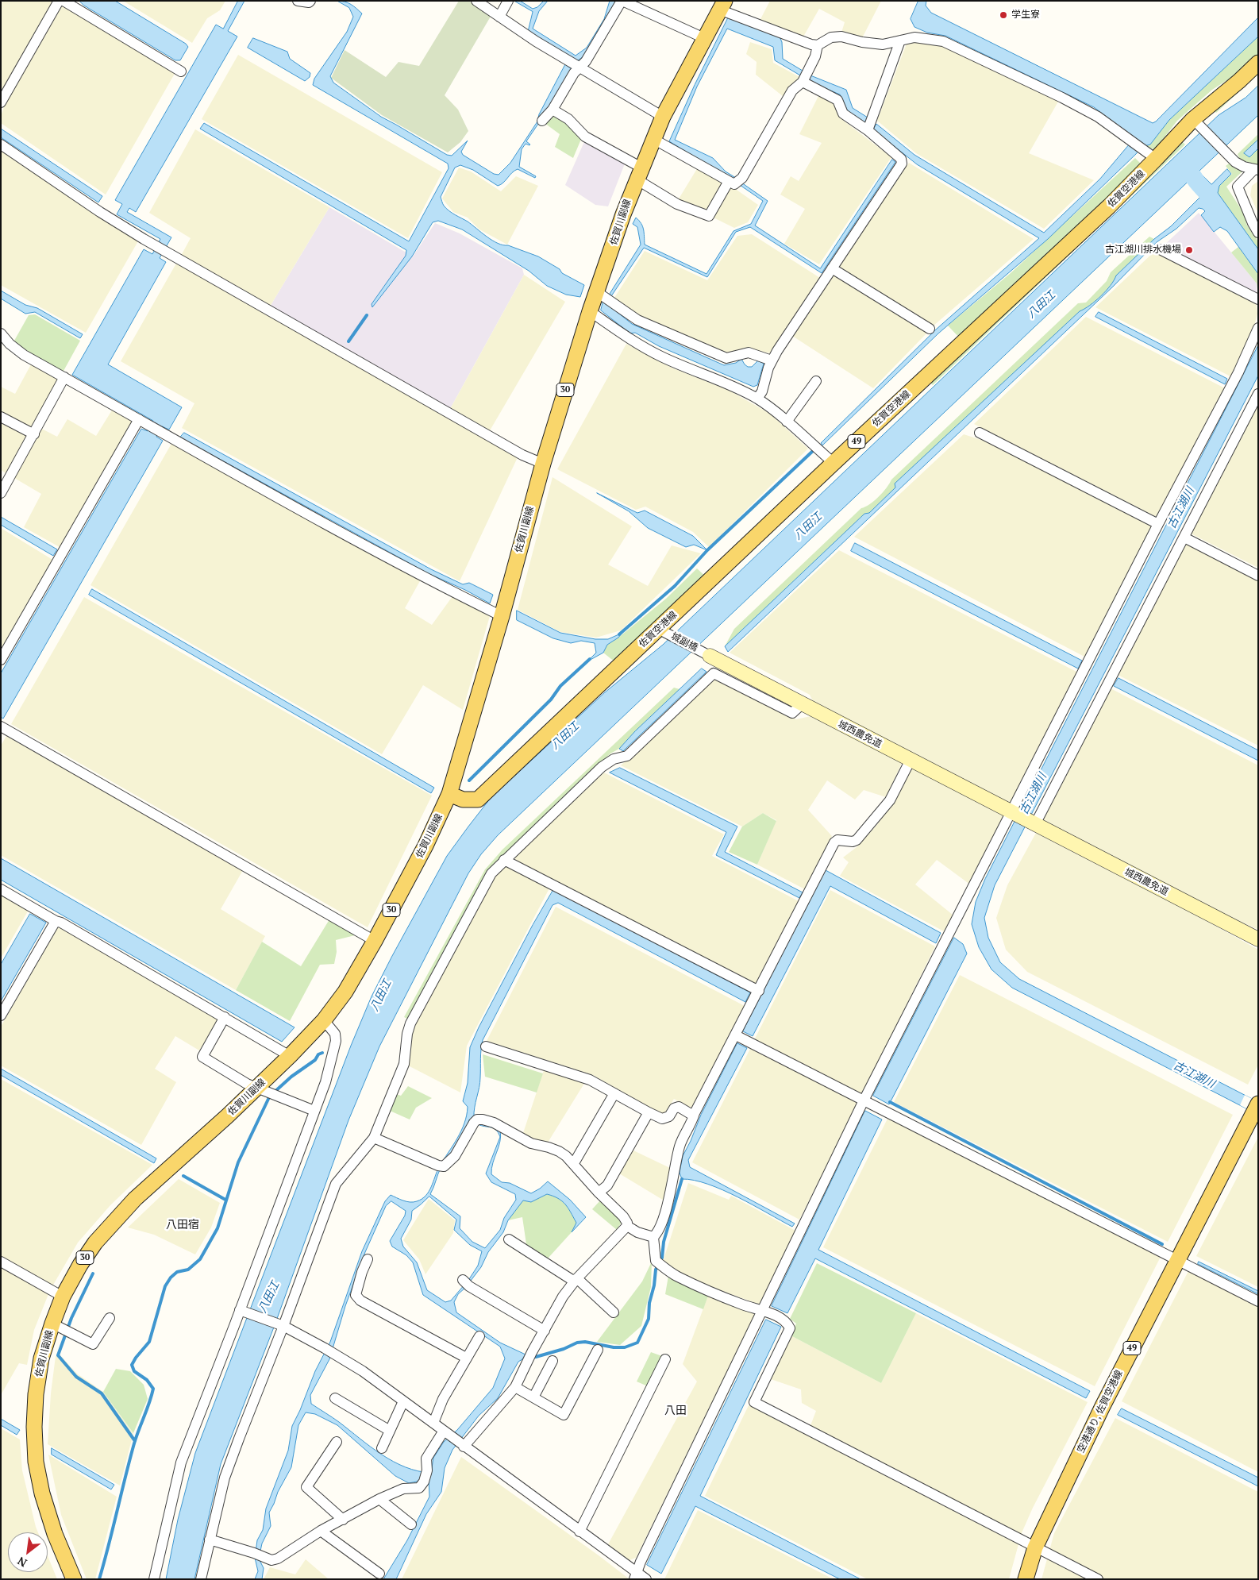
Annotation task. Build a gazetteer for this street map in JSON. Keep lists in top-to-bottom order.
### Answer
{
  "streets": {
    "main road": [
      "佐賀空港線",
      "佐賀川副線",
      "30",
      "49",
      "空港通り, 佐賀空港線"
    ],
    "street": ["城副橋", "城西農免道"]
  },
  "crossings": [
    ["佐賀空港線", "佐賀川副線"],
    ["佐賀空港線", "城副橋"],
    ["城副橋", "城西農免道"]
  ],
  "districts": ["八田宿", "八田"],
  "water": ["八田江", "古江湖川"],
  "places": ["学生寮", "古江湖川排水機場"],
  "north": "bottom left"
}
